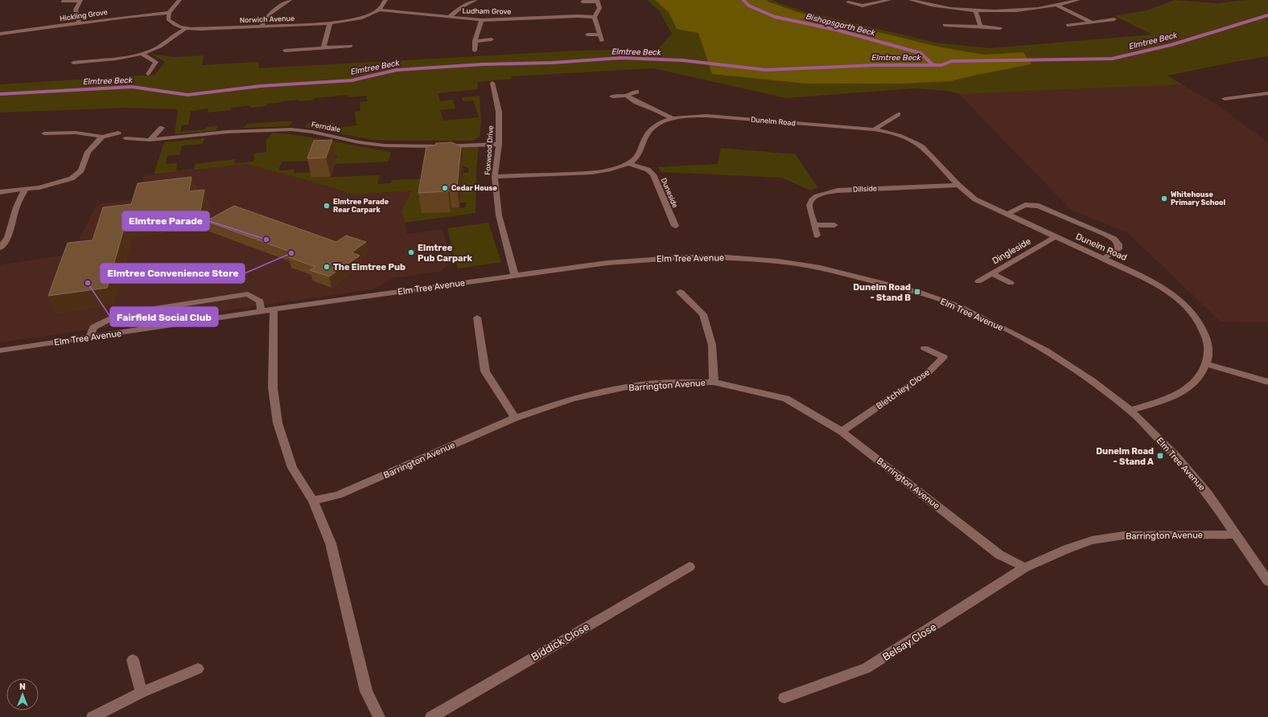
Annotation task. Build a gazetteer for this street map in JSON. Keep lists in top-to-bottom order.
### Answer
{
  "streets": {
    "street": [
      "Ludham Grove",
      "Hickling Grove",
      "Norwich Avenue",
      "Dunelm Road",
      "Ferndale",
      "Foxwood Drive",
      "Dillside",
      "Duneside",
      "Dingleside",
      "Elm Tree Avenue",
      "Barrington Avenue",
      "Bletchley Close",
      "Biddick Close",
      "Belsay Close"
    ]
  },
  "crossings": [
    ["Ludham Grove", "Norwich Avenue"],
    ["Hickling Grove", "Norwich Avenue"],
    ["Dunelm Road", "Foxwood Drive"],
    ["Dunelm Road", "Dillside"],
    ["Dunelm Road", "Duneside"],
    ["Dunelm Road", "Dingleside"],
    ["Dunelm Road", "Elm Tree Avenue"],
    ["Ferndale", "Foxwood Drive"],
    ["Foxwood Drive", "Elm Tree Avenue"],
    ["Elm Tree Avenue", "Barrington Avenue"],
    ["Barrington Avenue", "Bletchley Close"],
    ["Barrington Avenue", "Belsay Close"]
  ],
  "water": ["Bishopsgarth Beck", "Elmtree Beck"],
  "places": {
    "other": [
      "Cedar House",
      "Whitehouse Primary School",
      "Elmtree Parade Rear Carpark",
      "Elmtree Parade",
      "Elmtree Pub Carpark",
      "Elmtree Convenience Store",
      "The Elmtree Pub",
      "Fairfield Social Club"
    ],
    "transit": ["Dunelm Road - Stand B", "Dunelm Road - Stand A"]
  },
  "north": "top"
}
